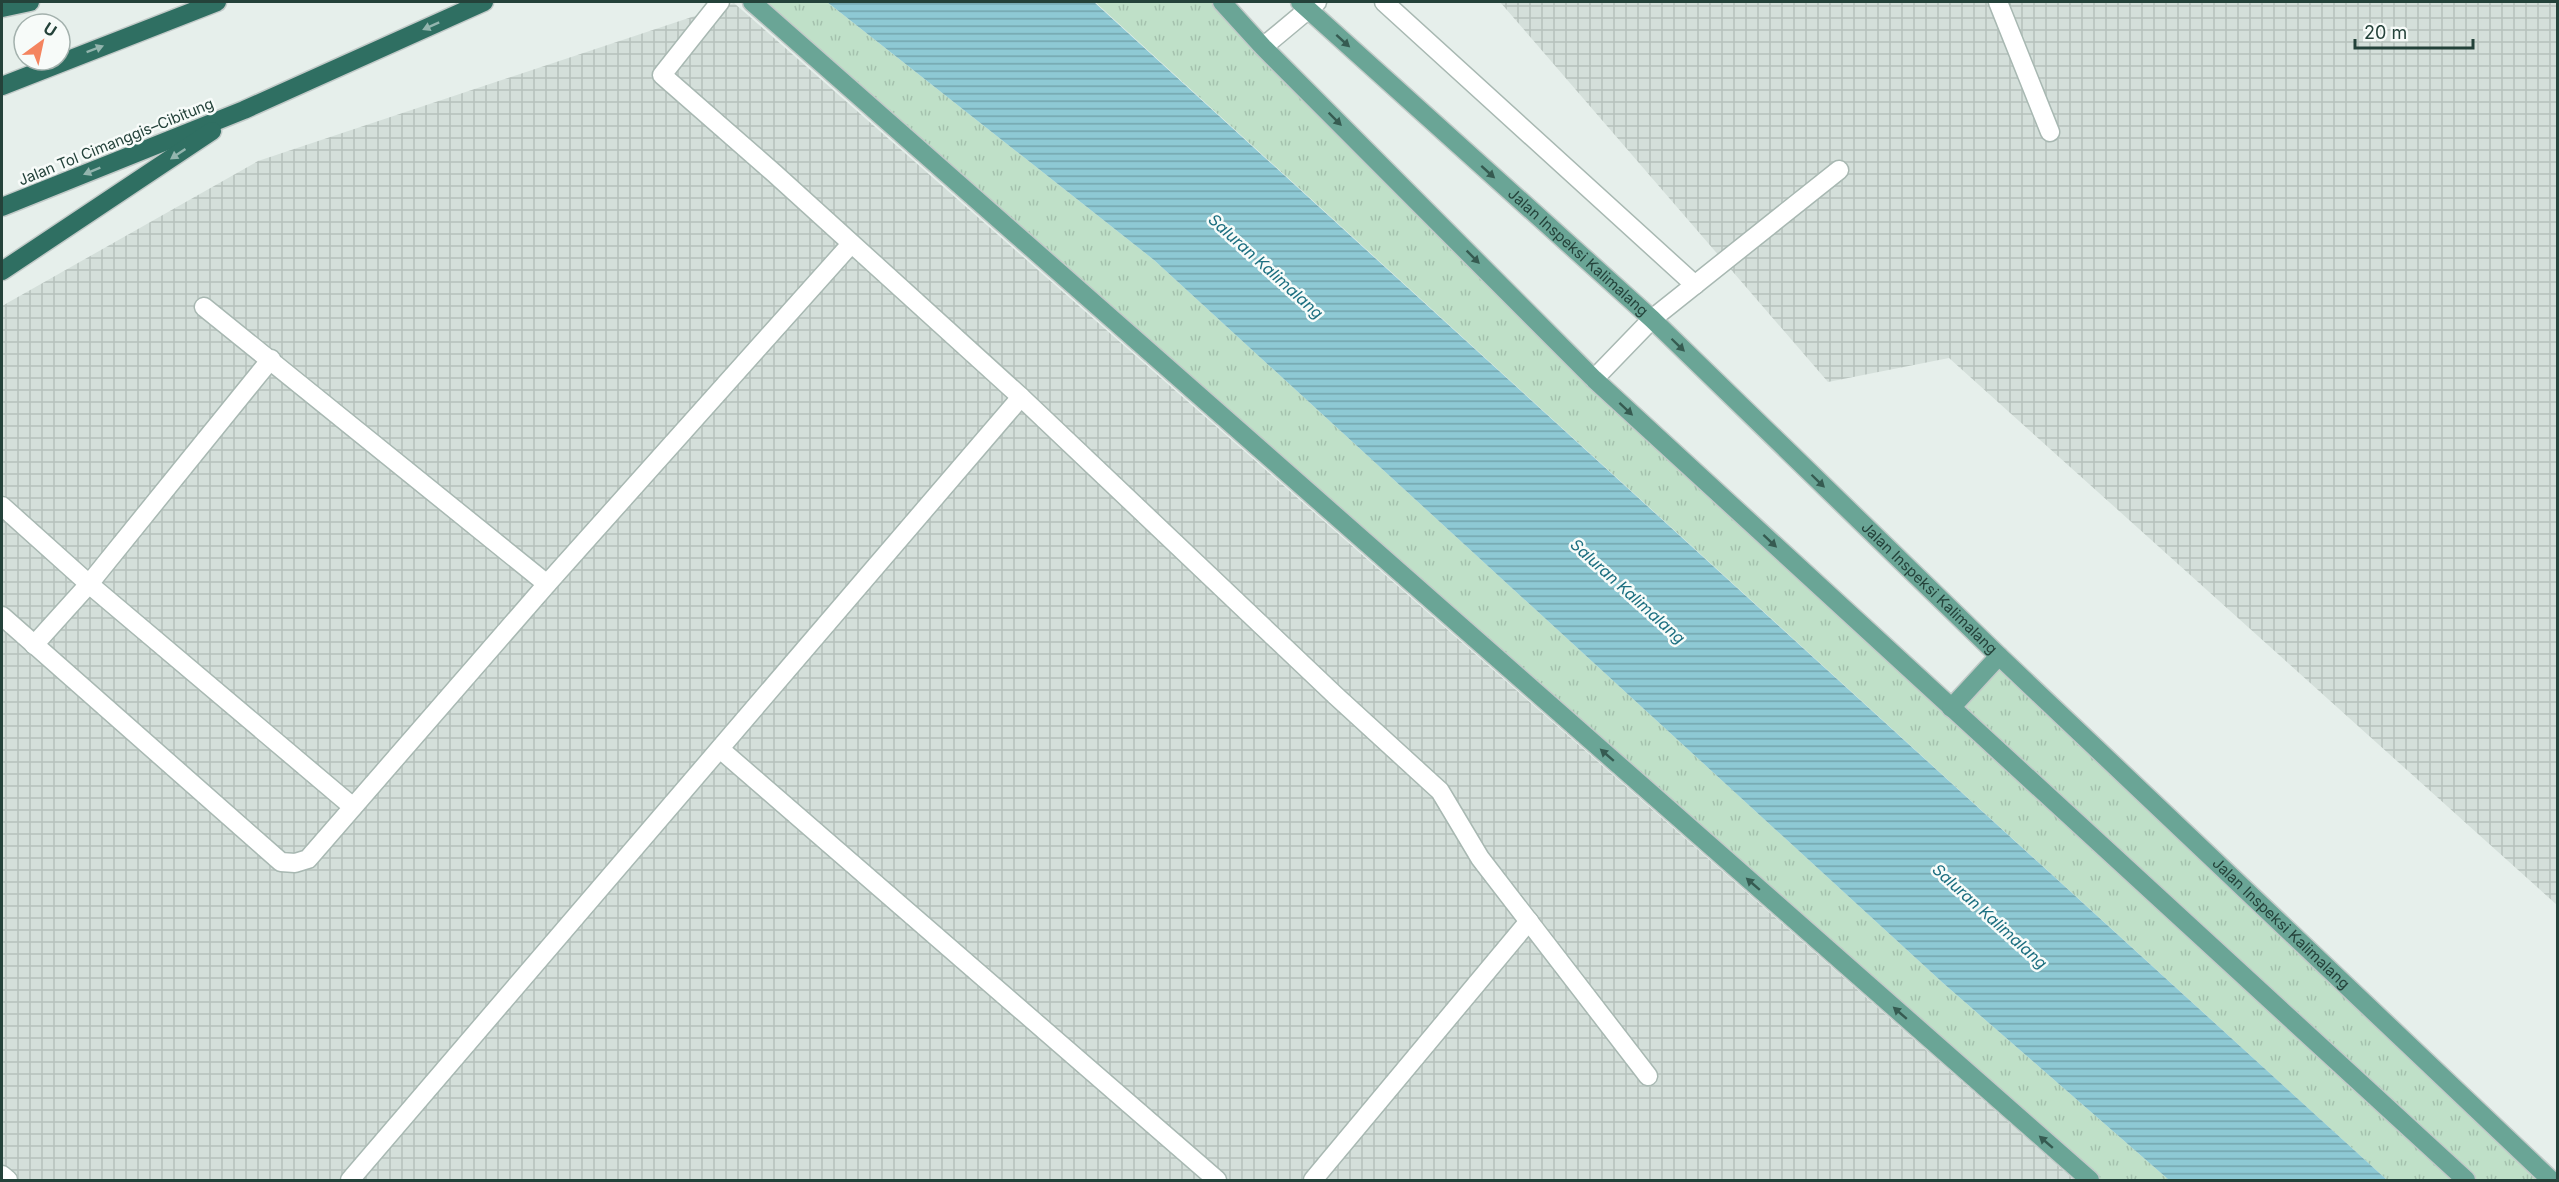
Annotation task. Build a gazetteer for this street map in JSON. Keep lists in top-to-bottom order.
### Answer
{
  "streets": {
    "highway": ["Jalan Tol Cimanggis–Cibitung"],
    "main road": ["Jalan Inspeksi Kalimalang"]
  },
  "water": ["Saluran Kalimalang"],
  "scale_bar": "20 m",
  "north": "top right"
}
